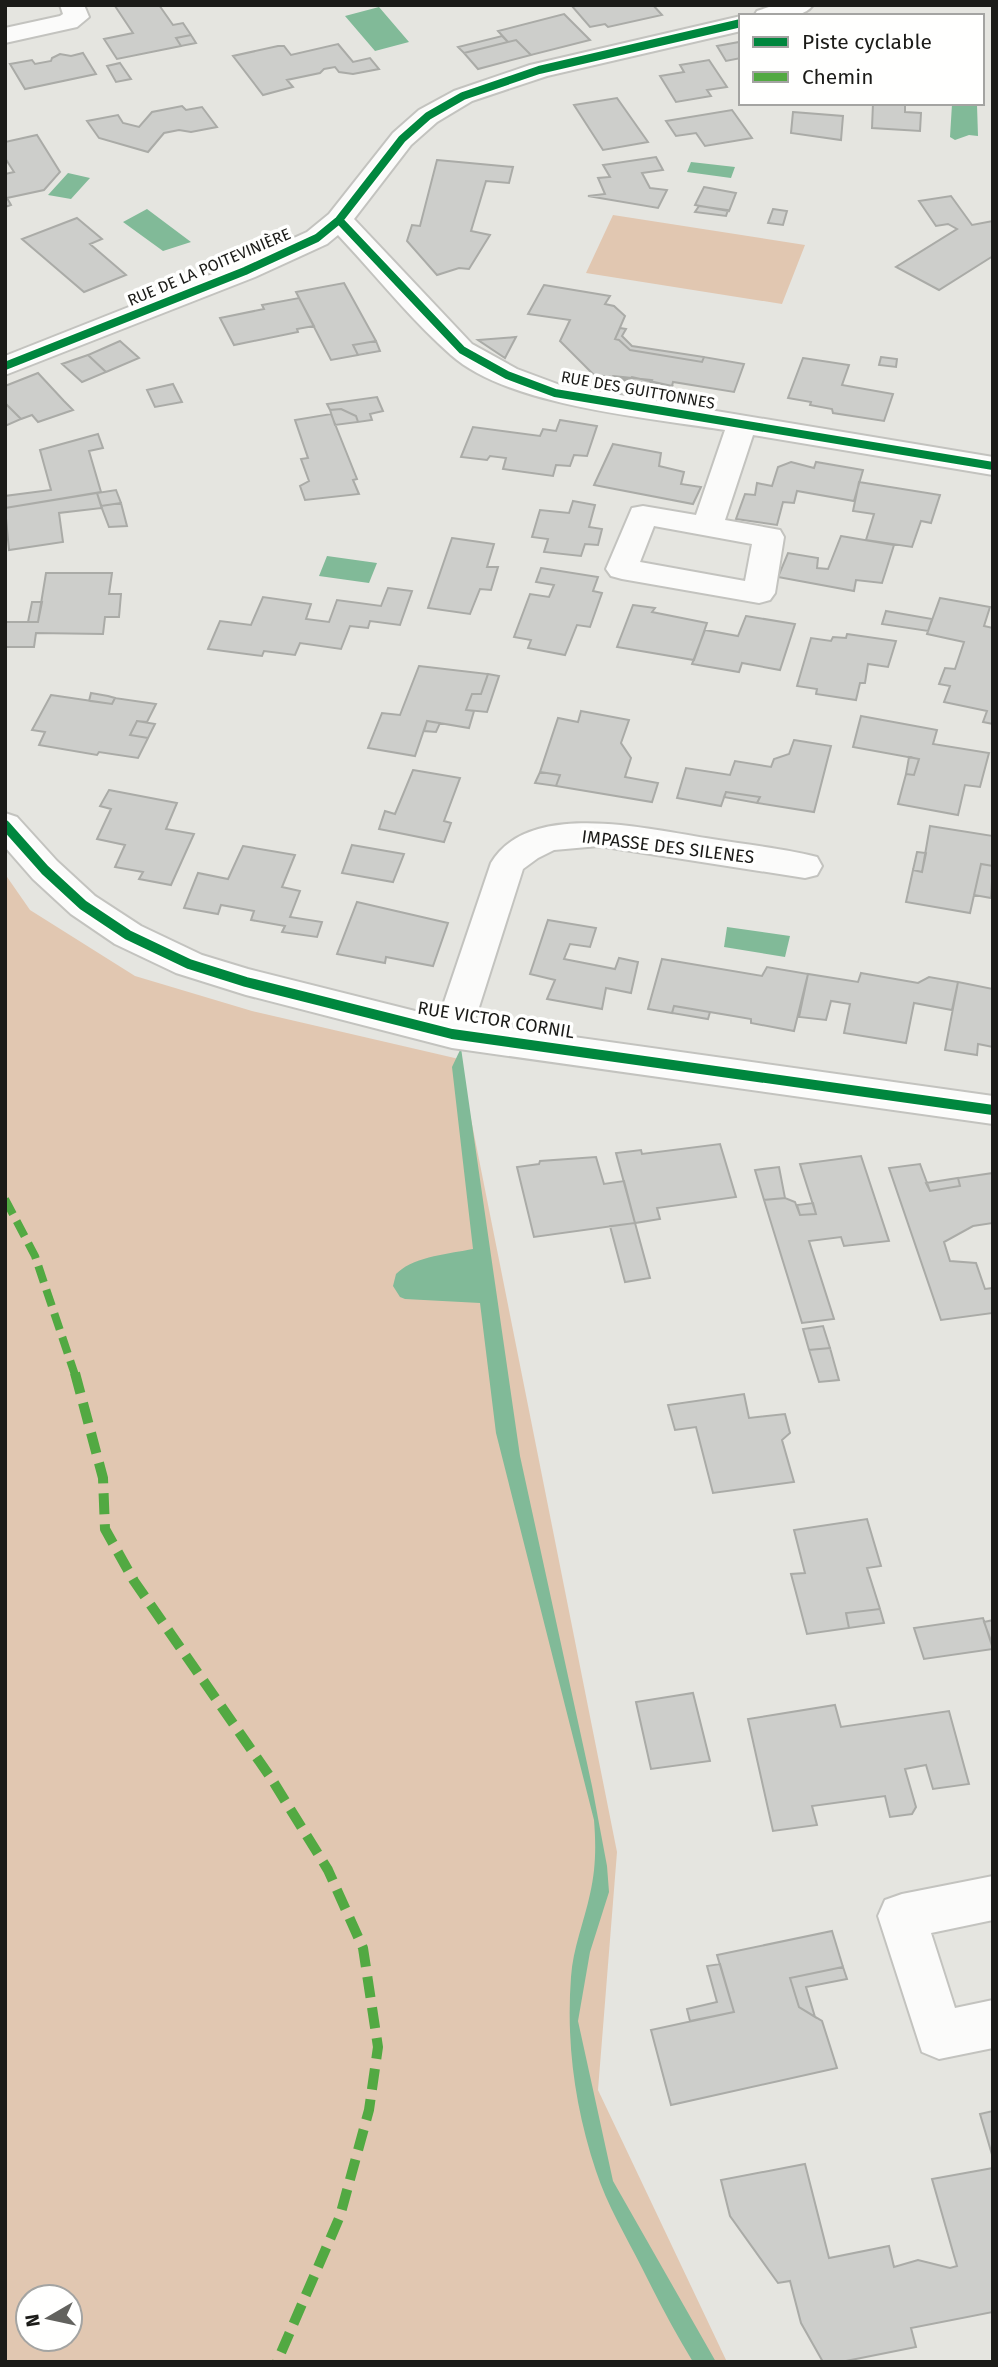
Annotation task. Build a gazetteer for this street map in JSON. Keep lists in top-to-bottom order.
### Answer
{
  "streets": {
    "street": [
      "RUE DE LA POITEVINIÈRE",
      "RUE DES GUITTONNES",
      "IMPASSE DES SILENES",
      "RUE VICTOR CORNIL"
    ]
  },
  "crossings": [
    ["RUE DE LA POITEVINIÈRE", "RUE DES GUITTONNES"],
    ["IMPASSE DES SILENES", "RUE VICTOR CORNIL"]
  ],
  "legend": ["Piste cyclable", "Chemin"],
  "north": "left"
}
